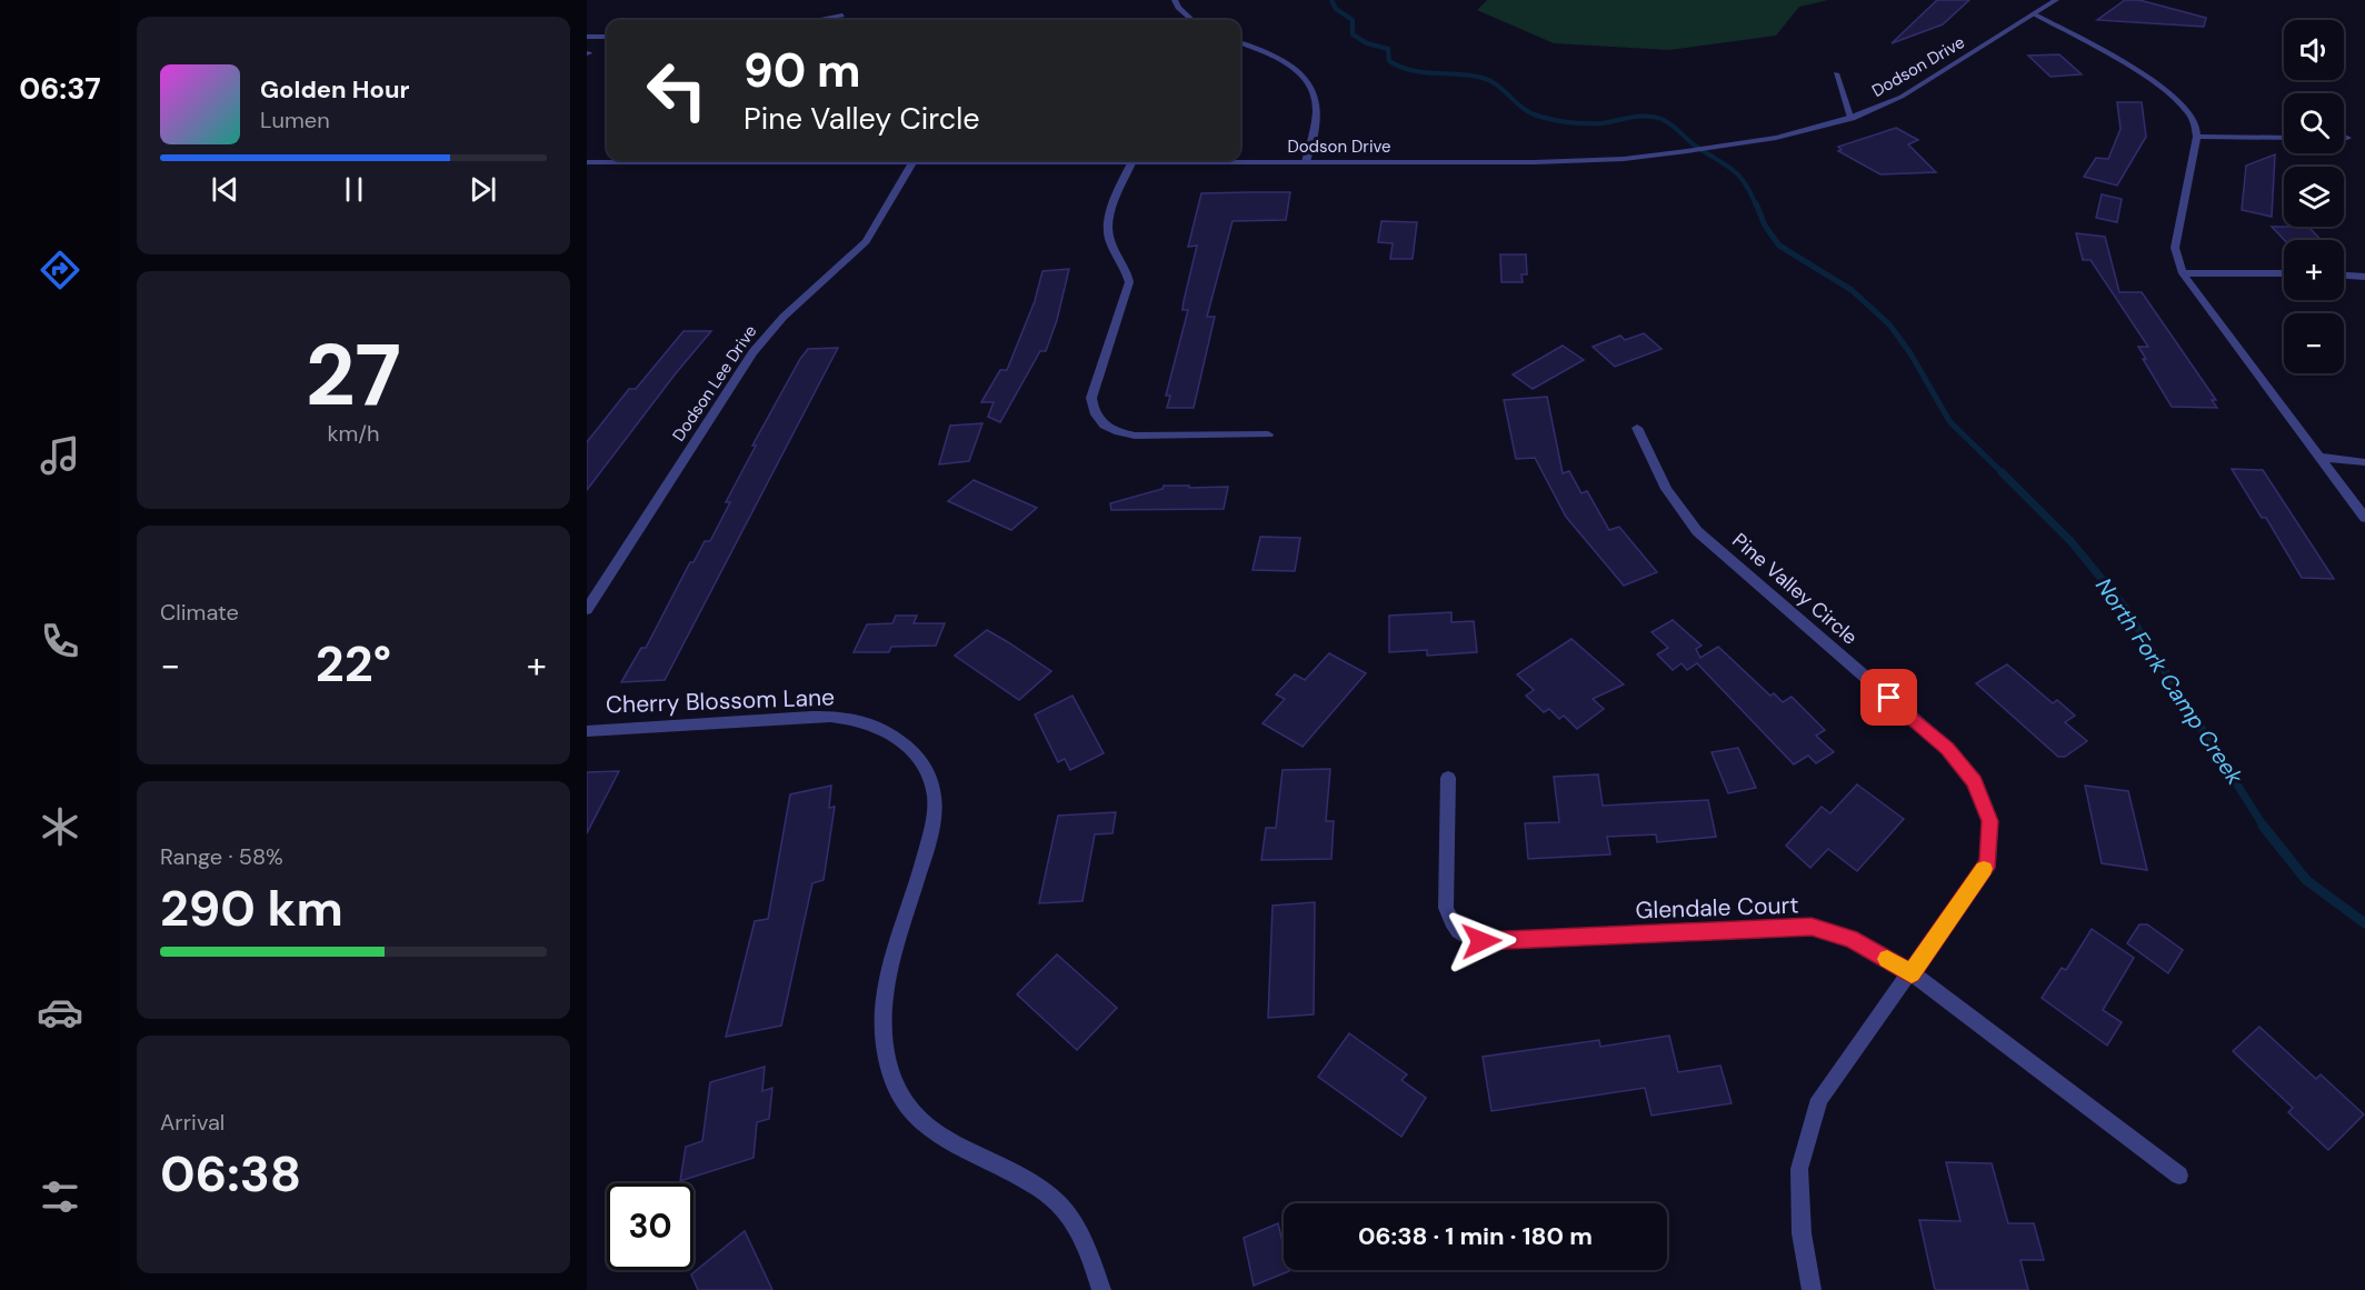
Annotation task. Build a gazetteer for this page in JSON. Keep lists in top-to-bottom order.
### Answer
{
  "streets": {
    "street": [
      "Dodson Drive",
      "Dodson Lee Drive",
      "Pine Valley Circle",
      "Cherry Blossom Lane",
      "Glendale Court"
    ]
  },
  "crossings": [
    ["Dodson Drive", "Dodson Lee Drive"],
    ["Pine Valley Circle", "Glendale Court"]
  ],
  "water": ["North Fork Camp Creek"],
  "page": {
    "tabs": "06:37",
    "map_buttons": ["+", "−"],
    "turn": ["90 m", "Pine Valley Circle"],
    "song": ["Golden Hour", "Lumen"],
    "tile": [
      ["27", "km/h"],
      "Climate",
      ["Range · 58%", "290 km"],
      ["Arrival", "06:38"]
    ],
    "heat": ["−", "22°", "+"],
    "limit": "30",
    "trip": "06:38 · 1 min · 180 m"
  }
}
